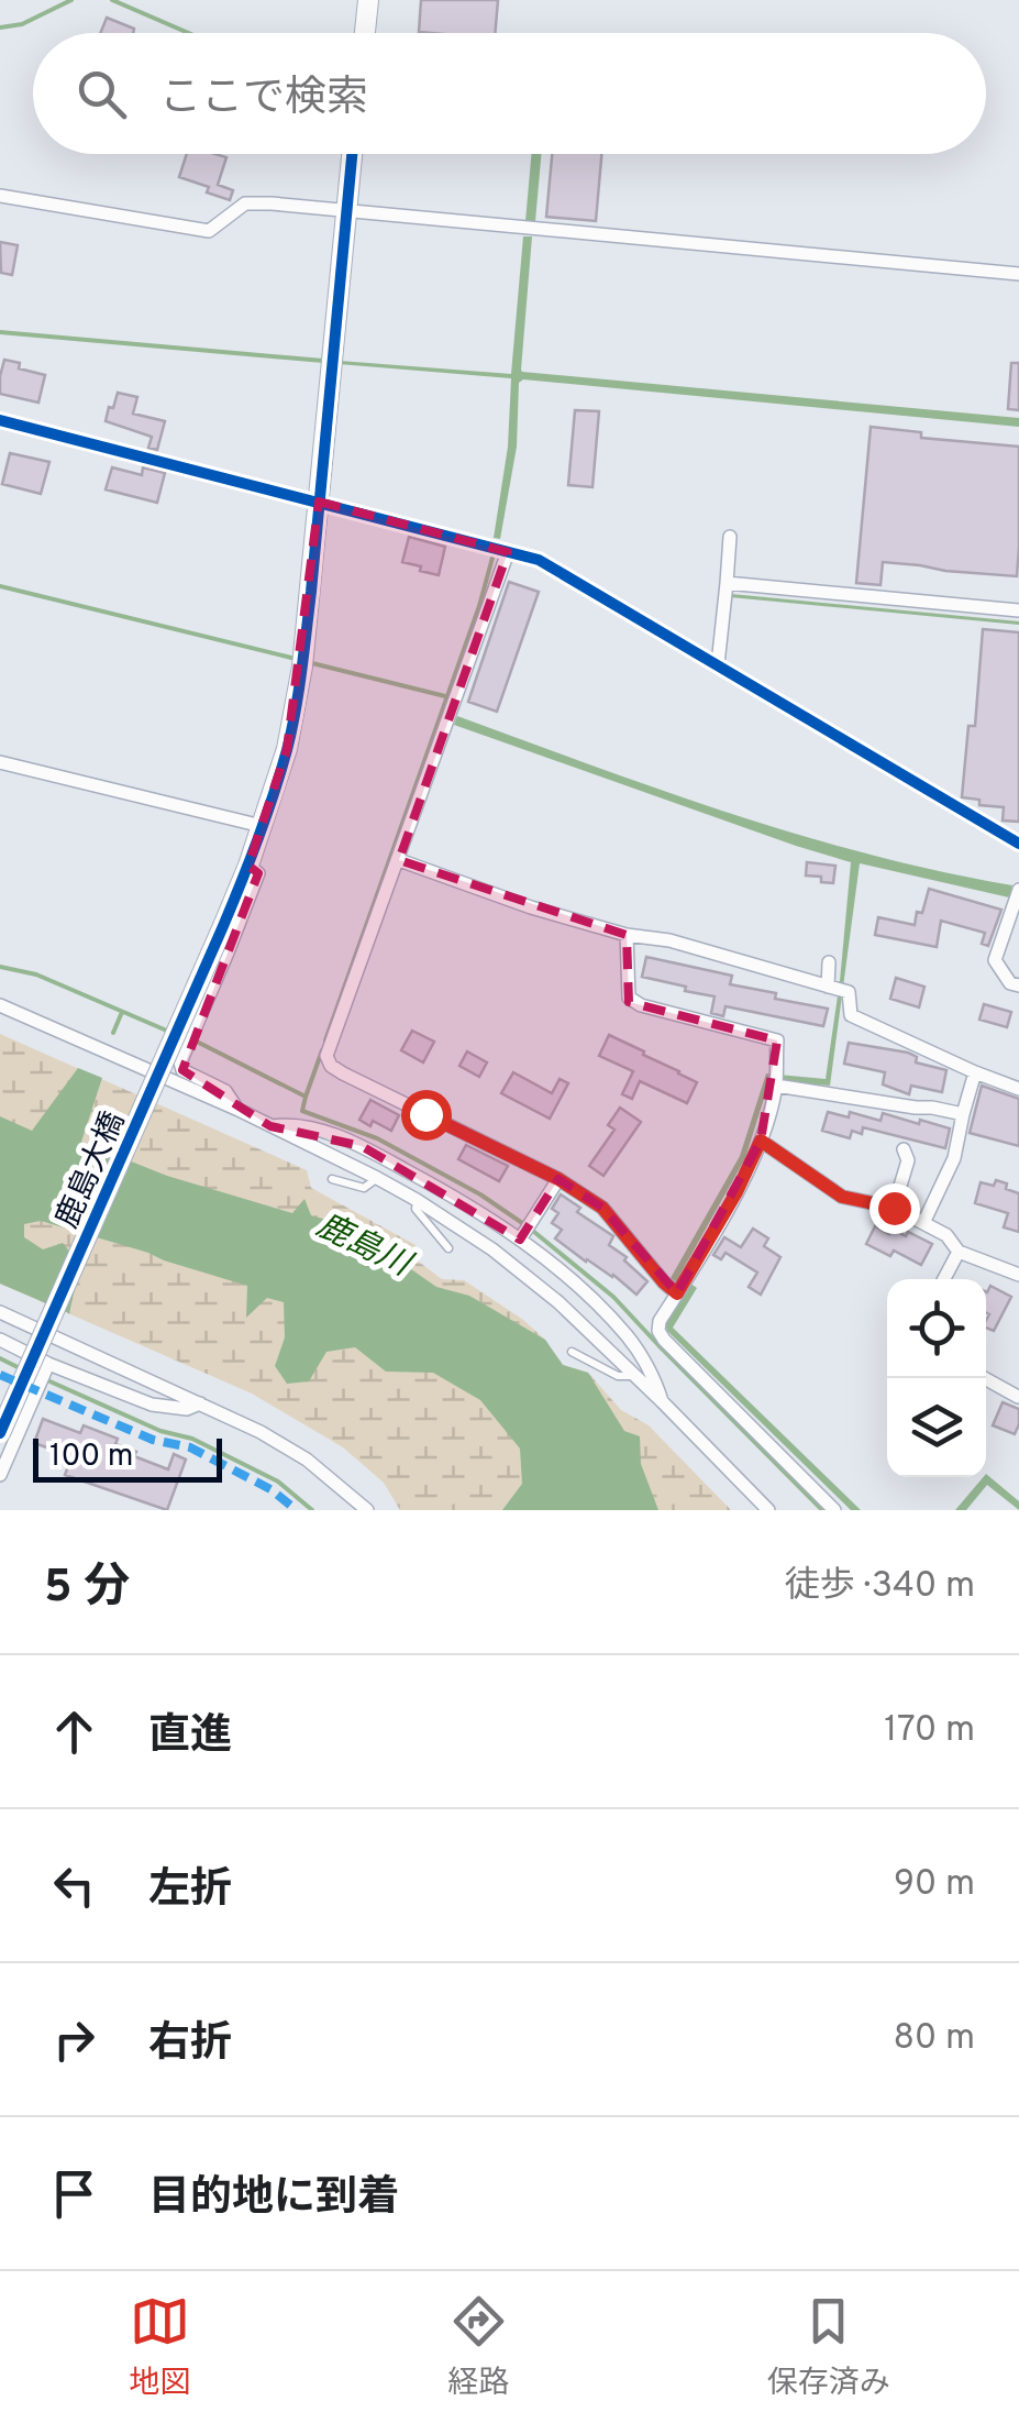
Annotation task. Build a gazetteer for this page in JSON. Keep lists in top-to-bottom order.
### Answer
{
  "streets": {
    "street": ["鹿島大橋"]
  },
  "water": ["鹿島川"],
  "scale_bar": "100 m",
  "page": {
    "search": "ここで検索",
    "scale": "100 m",
    "heading": ["5 分", "徒歩 · 340 m"],
    "list": [
      ["直進", "170 m"],
      ["左折", "90 m"],
      ["右折", "80 m"],
      "目的地に到着"
    ],
    "nav": ["地図", "経路", "保存済み"]
  }
}
